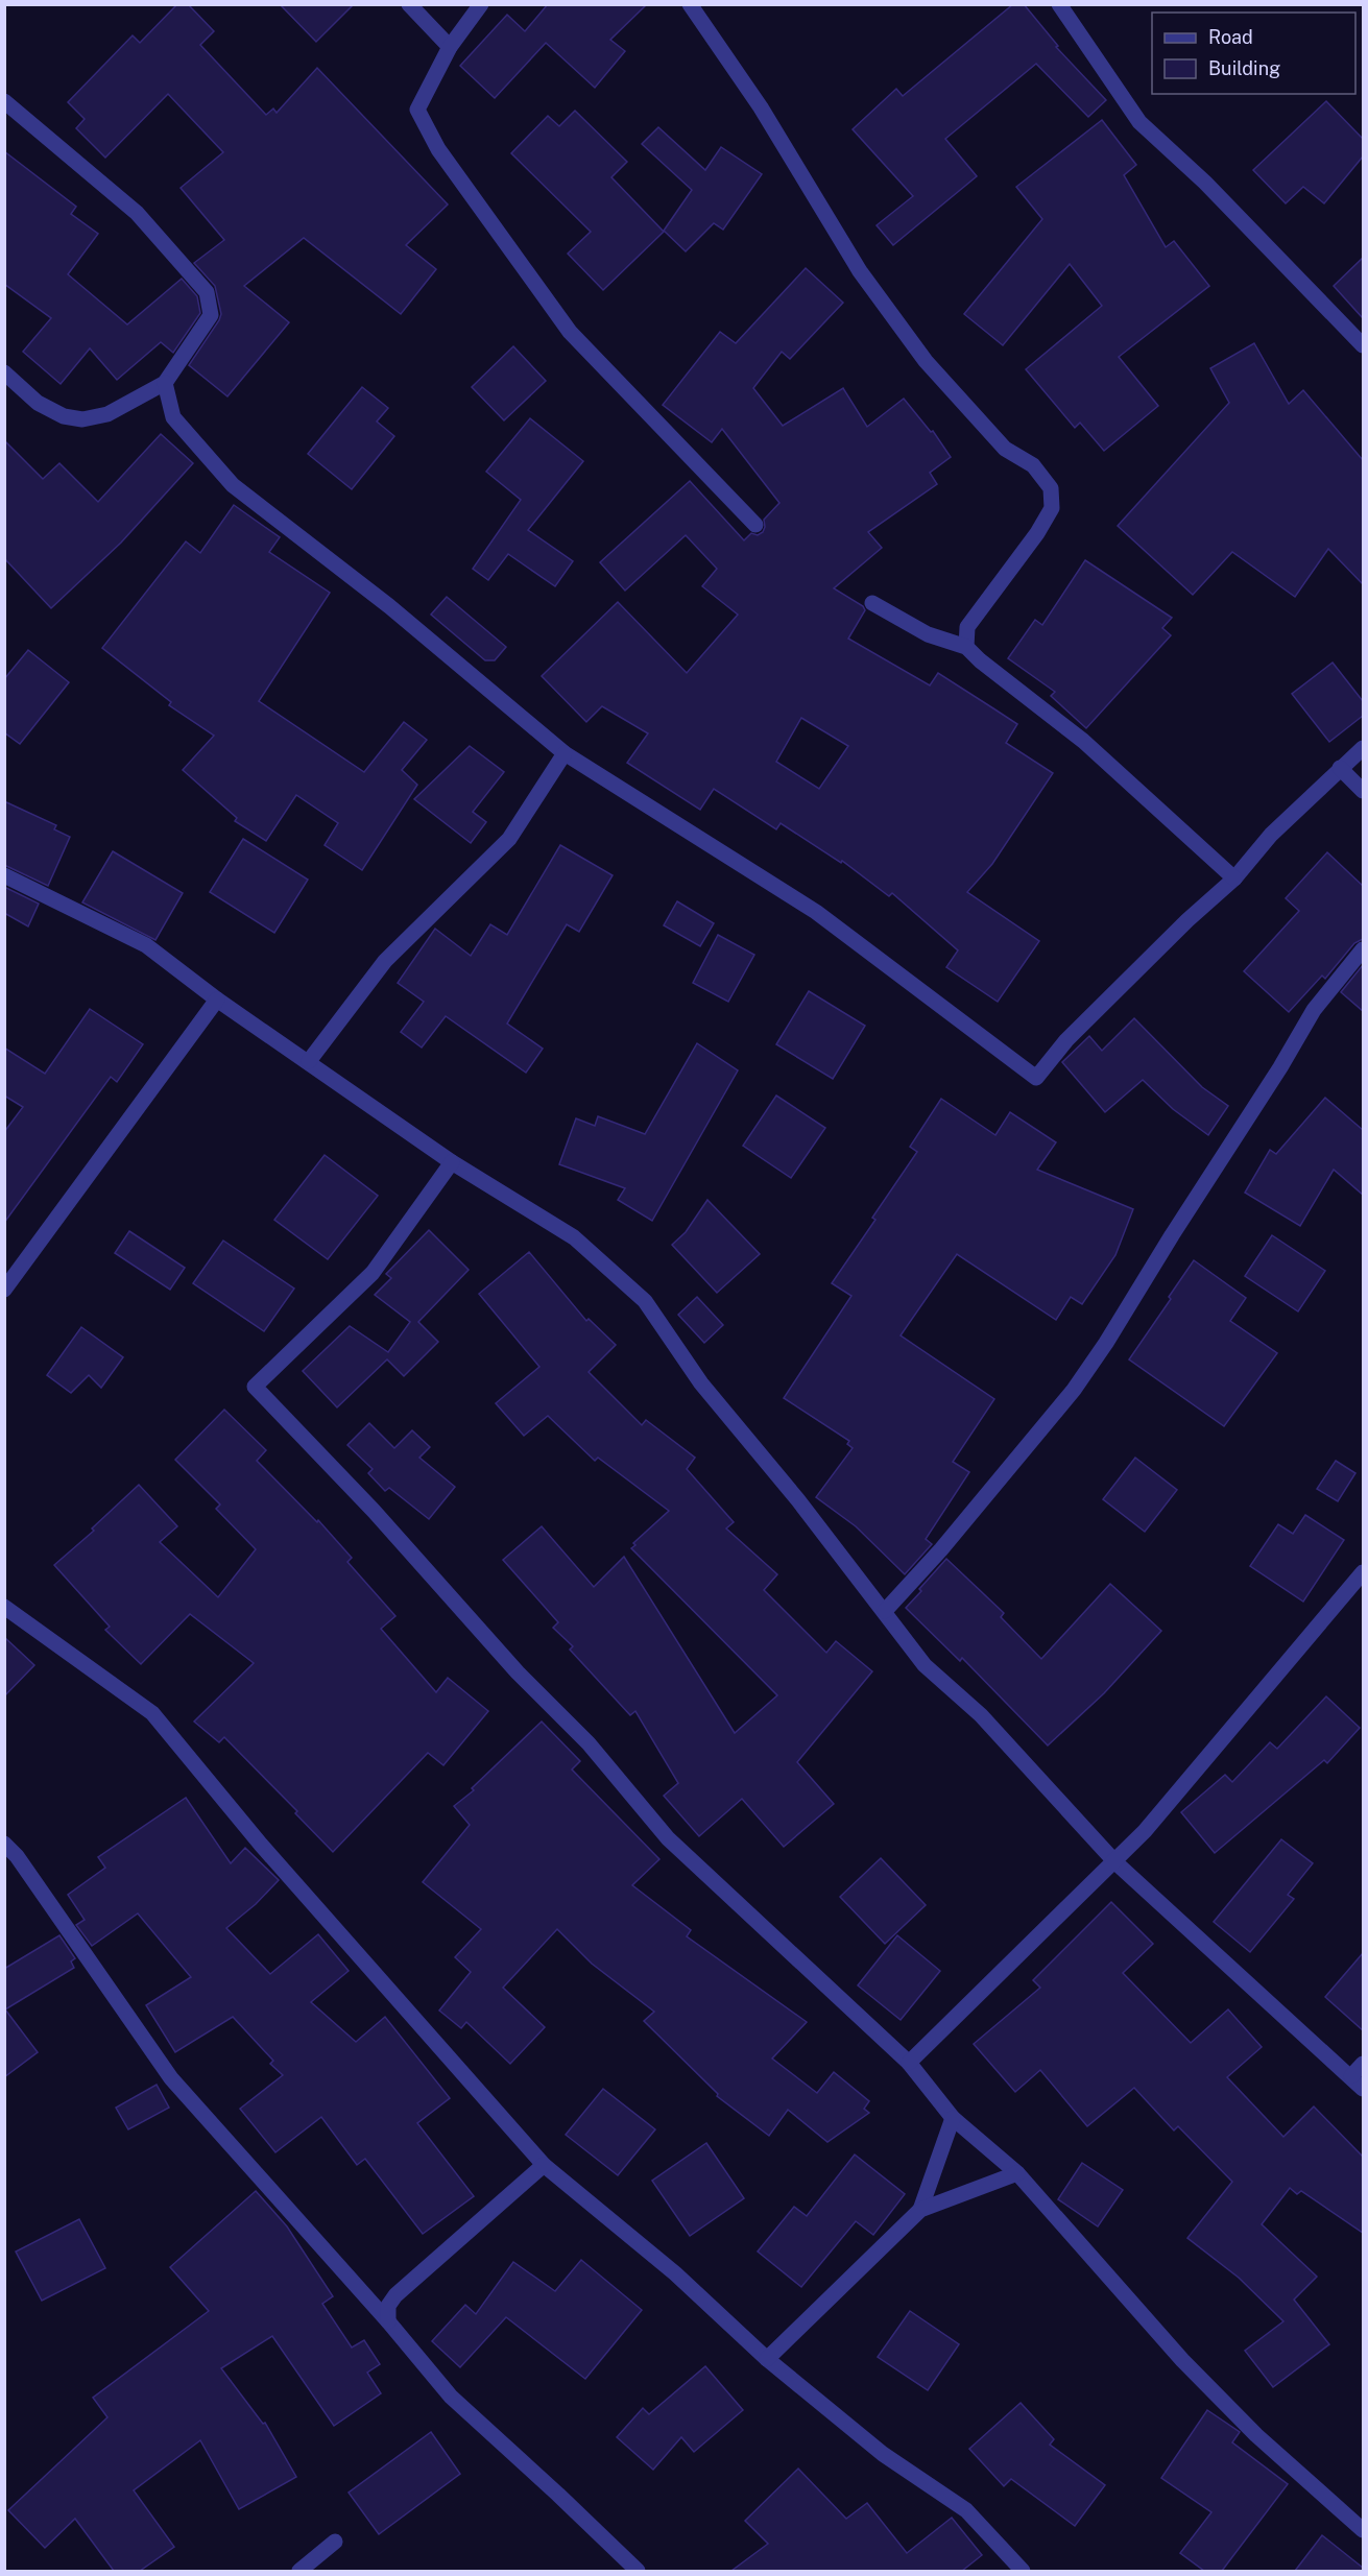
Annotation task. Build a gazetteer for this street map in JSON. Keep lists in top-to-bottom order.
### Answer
{
  "legend": ["Road", "Building"]
}
